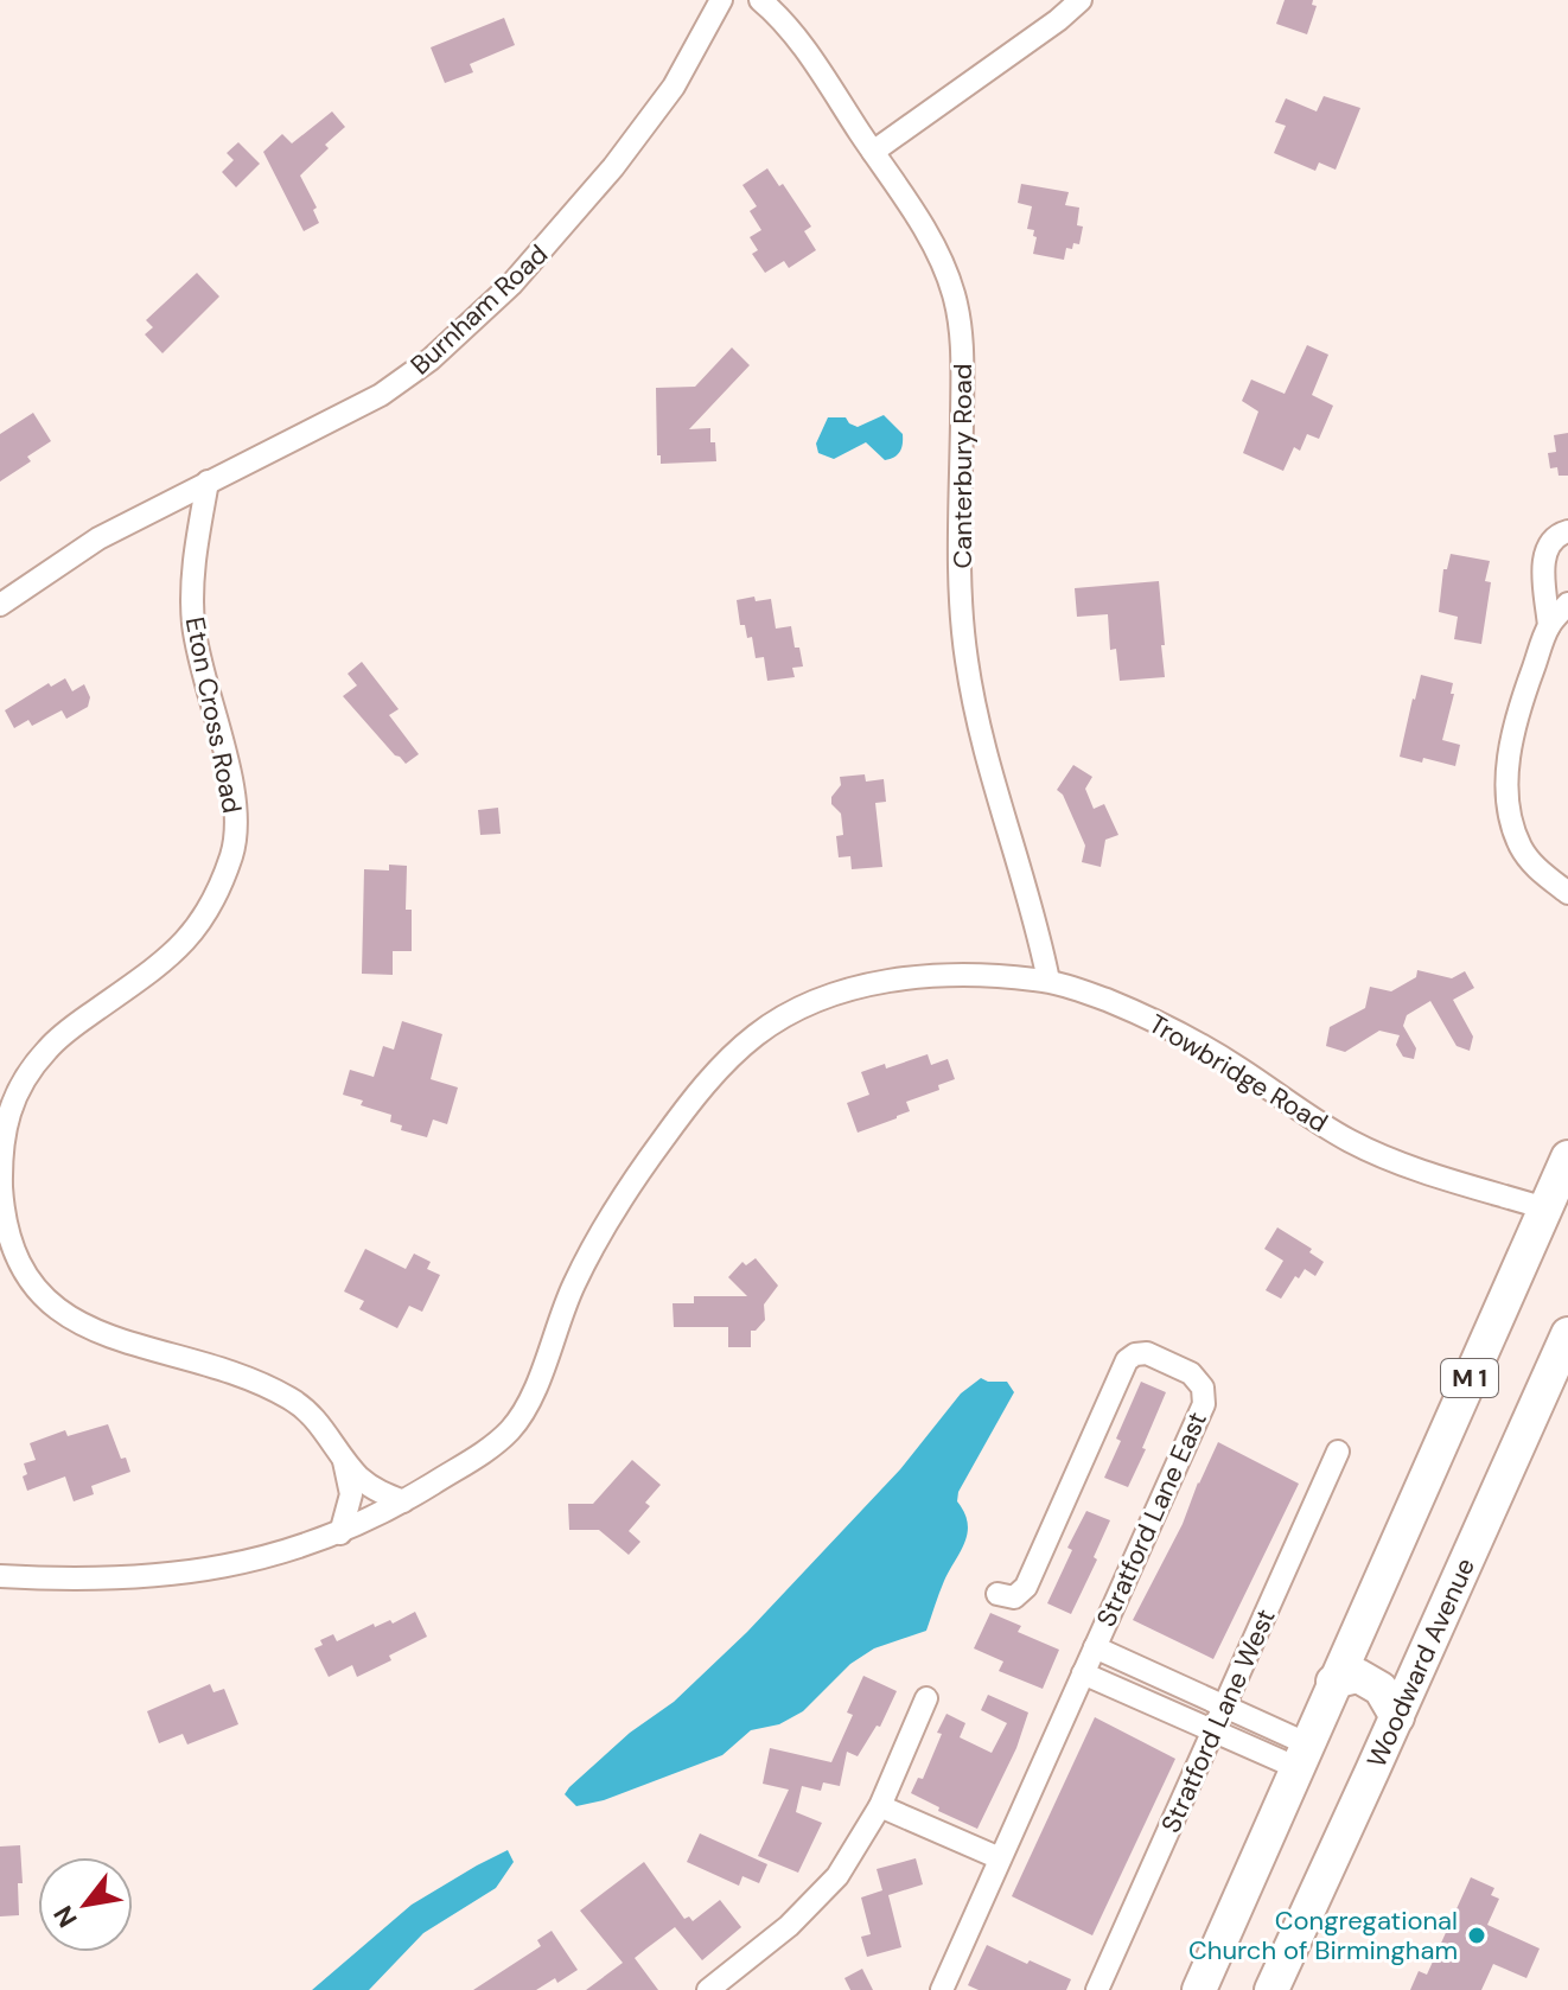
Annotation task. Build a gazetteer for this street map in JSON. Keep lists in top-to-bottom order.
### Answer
{
  "streets": {
    "main road": ["M 1", "Woodward Avenue"],
    "street": [
      "Burnham Road",
      "Canterbury Road",
      "Eton Cross Road",
      "Trowbridge Road",
      "Stratford Lane East",
      "Stratford Lane West"
    ]
  },
  "crossings": [
    ["Burnham Road", "Eton Cross Road"],
    ["Canterbury Road", "Trowbridge Road"],
    ["Eton Cross Road", "Trowbridge Road"],
    ["Trowbridge Road", "M 1"]
  ],
  "places": ["Congregational Church of Birmingham"],
  "north": "bottom left"
}
